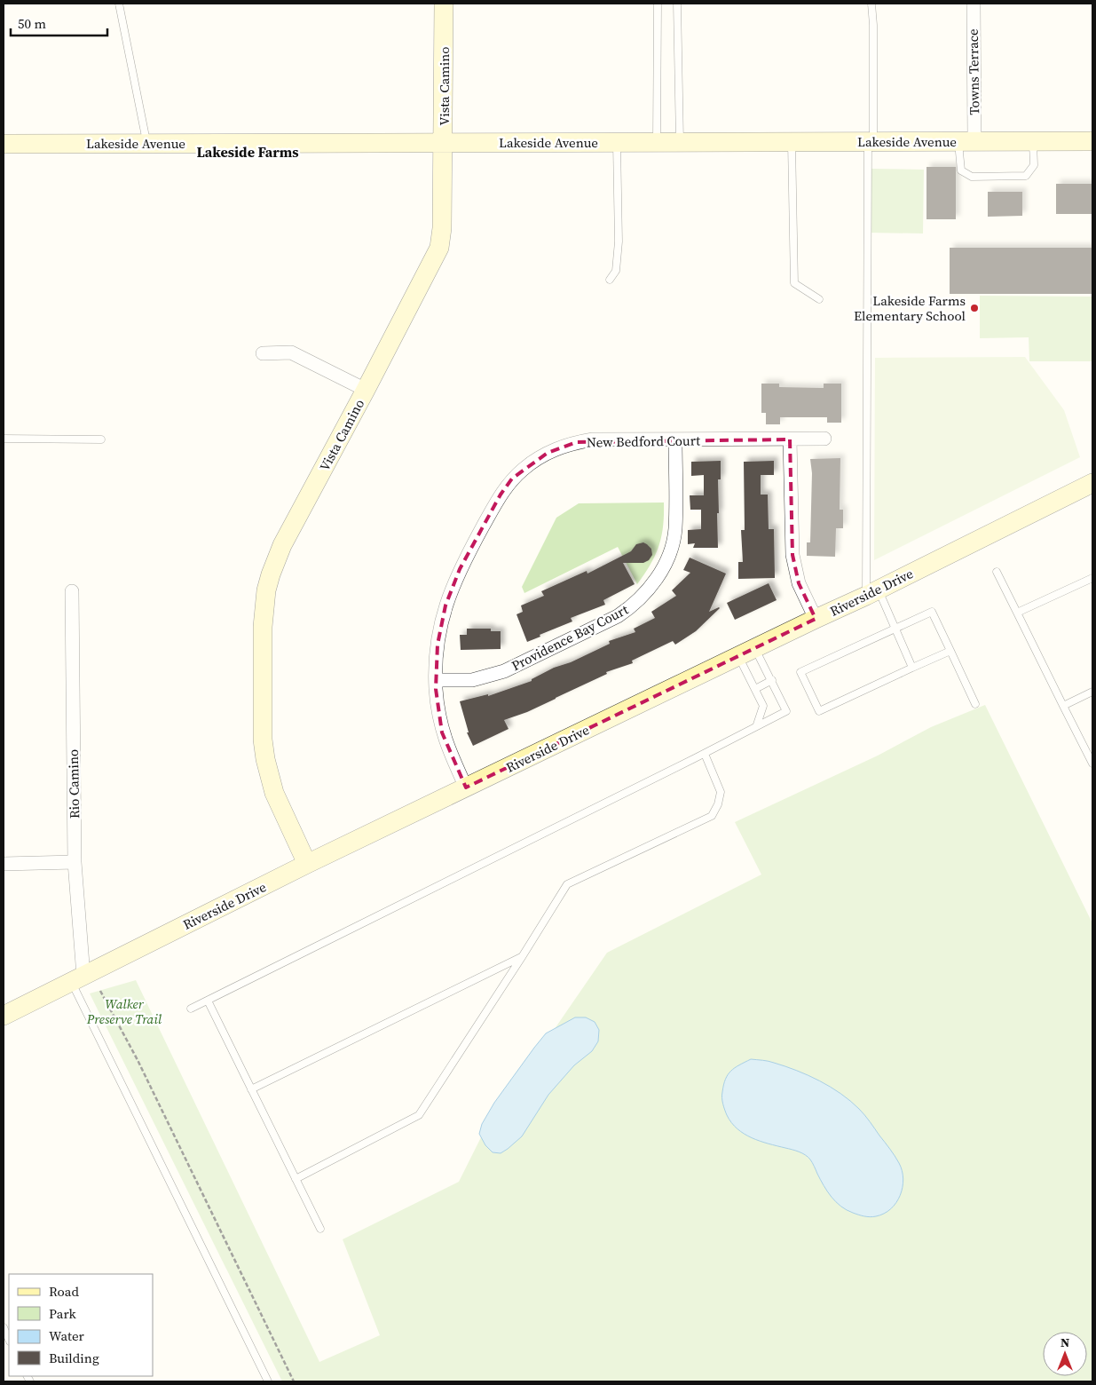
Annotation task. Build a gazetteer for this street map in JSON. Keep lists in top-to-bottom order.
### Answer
{
  "streets": {
    "street": [
      "Towns Terrace",
      "Vista Camino",
      "Lakeside Avenue",
      "New Bedford Court",
      "Riverside Drive",
      "Providence Bay Court",
      "Rio Camino"
    ]
  },
  "crossings": [
    ["Towns Terrace", "Lakeside Avenue"],
    ["Vista Camino", "Lakeside Avenue"],
    ["Vista Camino", "Riverside Drive"],
    ["New Bedford Court", "Riverside Drive"],
    ["New Bedford Court", "Providence Bay Court"],
    ["Riverside Drive", "Rio Camino"]
  ],
  "districts": ["Lakeside Farms"],
  "parks": ["Walker Preserve Trail"],
  "places": ["Lakeside Farms Elementary School"],
  "legend": [
    "Road",
    "Park",
    "Water",
    "Building"
  ],
  "scale_bar": "50 m",
  "north": "top"
}
